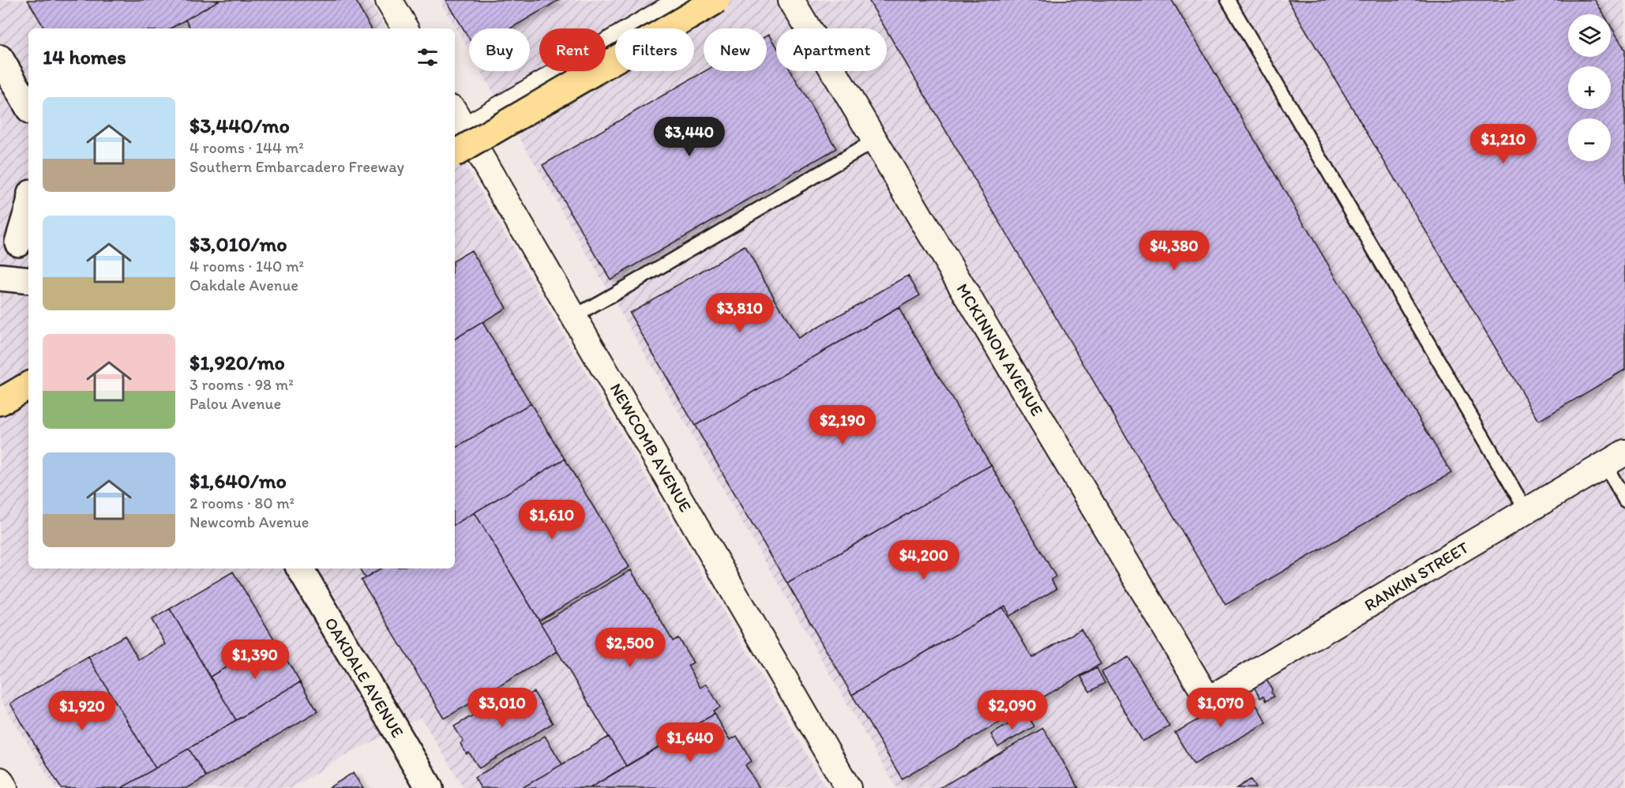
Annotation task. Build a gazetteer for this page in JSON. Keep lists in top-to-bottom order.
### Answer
{
  "streets": {
    "main road": ["OAKDALE AVENUE"],
    "street": ["MCKINNON AVENUE", "NEWCOMB AVENUE", "RANKIN STREET"]
  },
  "crossings": [
    ["MCKINNON AVENUE", "RANKIN STREET"]
  ],
  "page": {
    "map_buttons": ["+", "−"],
    "chip": [
      "Buy",
      "Rent",
      "Filters",
      "New",
      "Apartment"
    ],
    "heading": "14 homes",
    "list": [
      {
        "name": "$3,440/mo",
        "note": "4 rooms · 144 m² · Southern Embarcadero Freeway"
      },
      {
        "name": "$3,010/mo",
        "note": "4 rooms · 140 m² · Oakdale Avenue"
      },
      {
        "name": "$1,920/mo",
        "note": "3 rooms · 98 m² · Palou Avenue"
      },
      {
        "name": "$1,640/mo",
        "note": "2 rooms · 80 m² · Newcomb Avenue"
      }
    ],
    "price": [
      "$3,440",
      "$1,210",
      "$4,380",
      "$3,810",
      "$2,190",
      "$1,610",
      "$4,200",
      "$2,500",
      "$1,390",
      "$3,010",
      "$1,070",
      "$2,090",
      "$1,920",
      "$1,640"
    ]
  }
}
